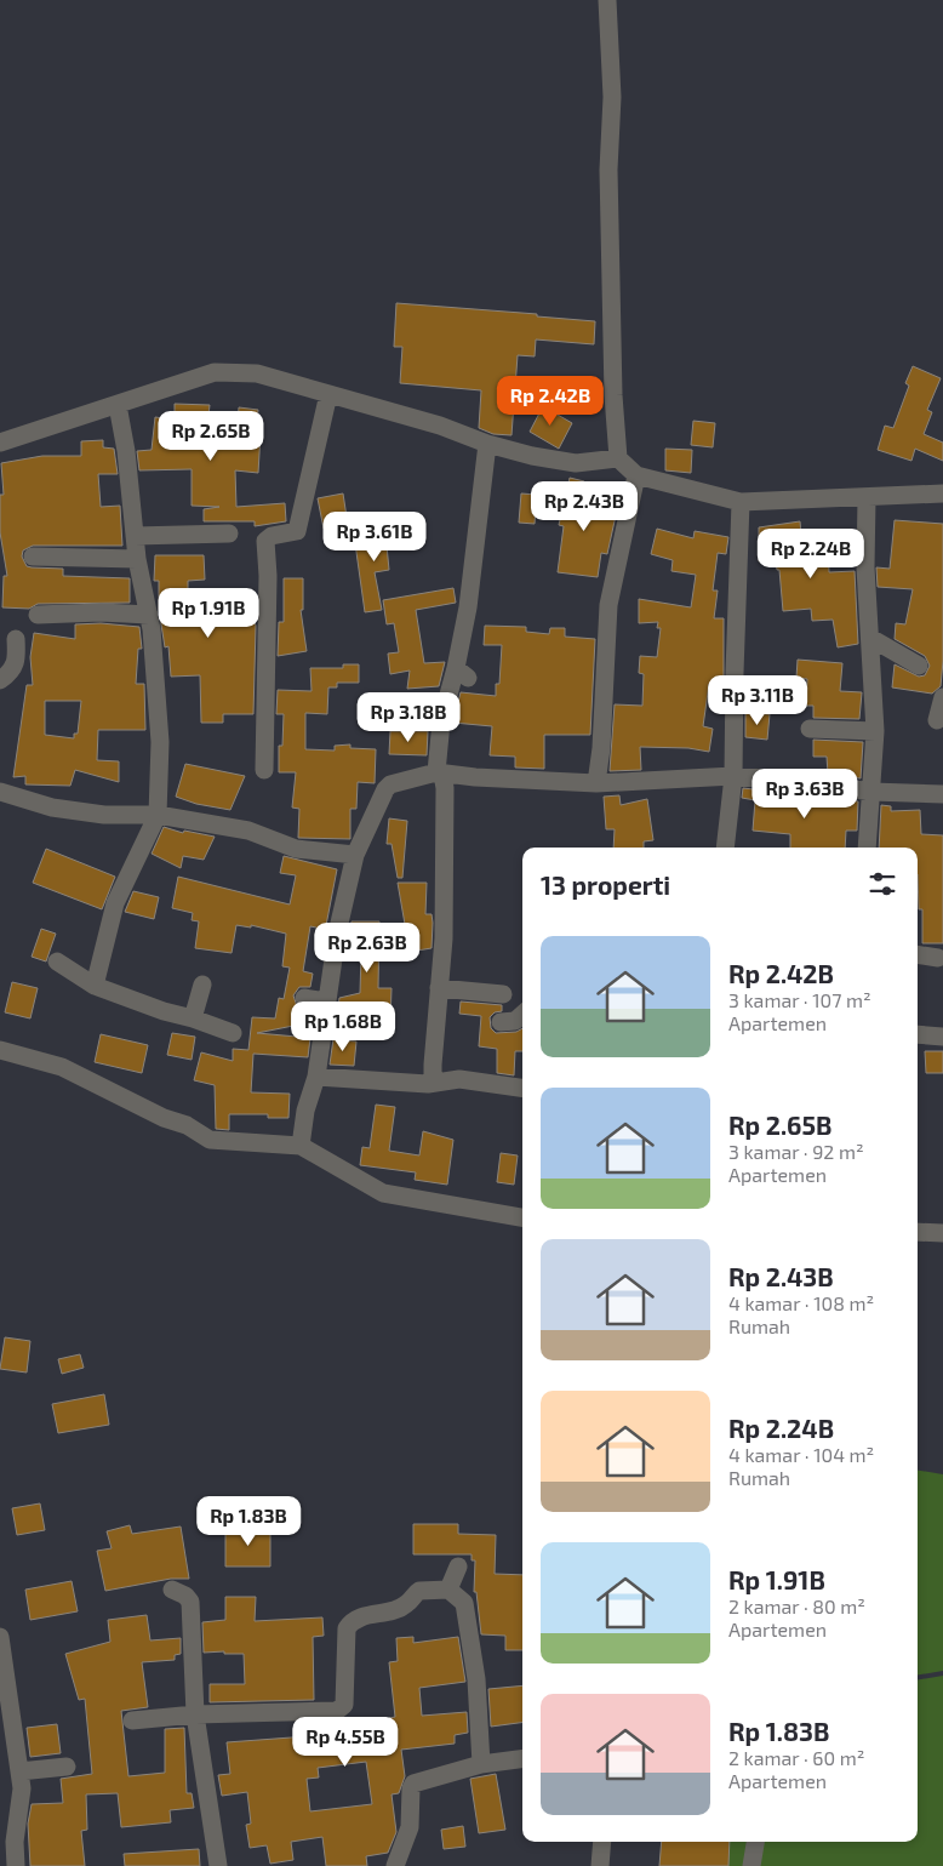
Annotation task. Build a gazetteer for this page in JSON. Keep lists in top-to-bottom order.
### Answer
{
  "page": {
    "price": [
      "Rp 2.42B",
      "Rp 2.65B",
      "Rp 2.43B",
      "Rp 3.61B",
      "Rp 2.24B",
      "Rp 1.91B",
      "Rp 3.11B",
      "Rp 3.18B",
      "Rp 3.63B",
      "Rp 2.63B",
      "Rp 1.68B",
      "Rp 1.83B",
      "Rp 4.55B"
    ],
    "heading": "13 properti",
    "list": [
      {
        "name": "Rp 2.42B",
        "note": "3 kamar · 107 m² · Apartemen"
      },
      {
        "name": "Rp 2.65B",
        "note": "3 kamar · 92 m² · Apartemen"
      },
      {
        "name": "Rp 2.43B",
        "note": "4 kamar · 108 m² · Rumah"
      },
      {
        "name": "Rp 2.24B",
        "note": "4 kamar · 104 m² · Rumah"
      },
      {
        "name": "Rp 1.91B",
        "note": "2 kamar · 80 m² · Apartemen"
      },
      {
        "name": "Rp 1.83B",
        "note": "2 kamar · 60 m² · Apartemen"
      }
    ]
  }
}
